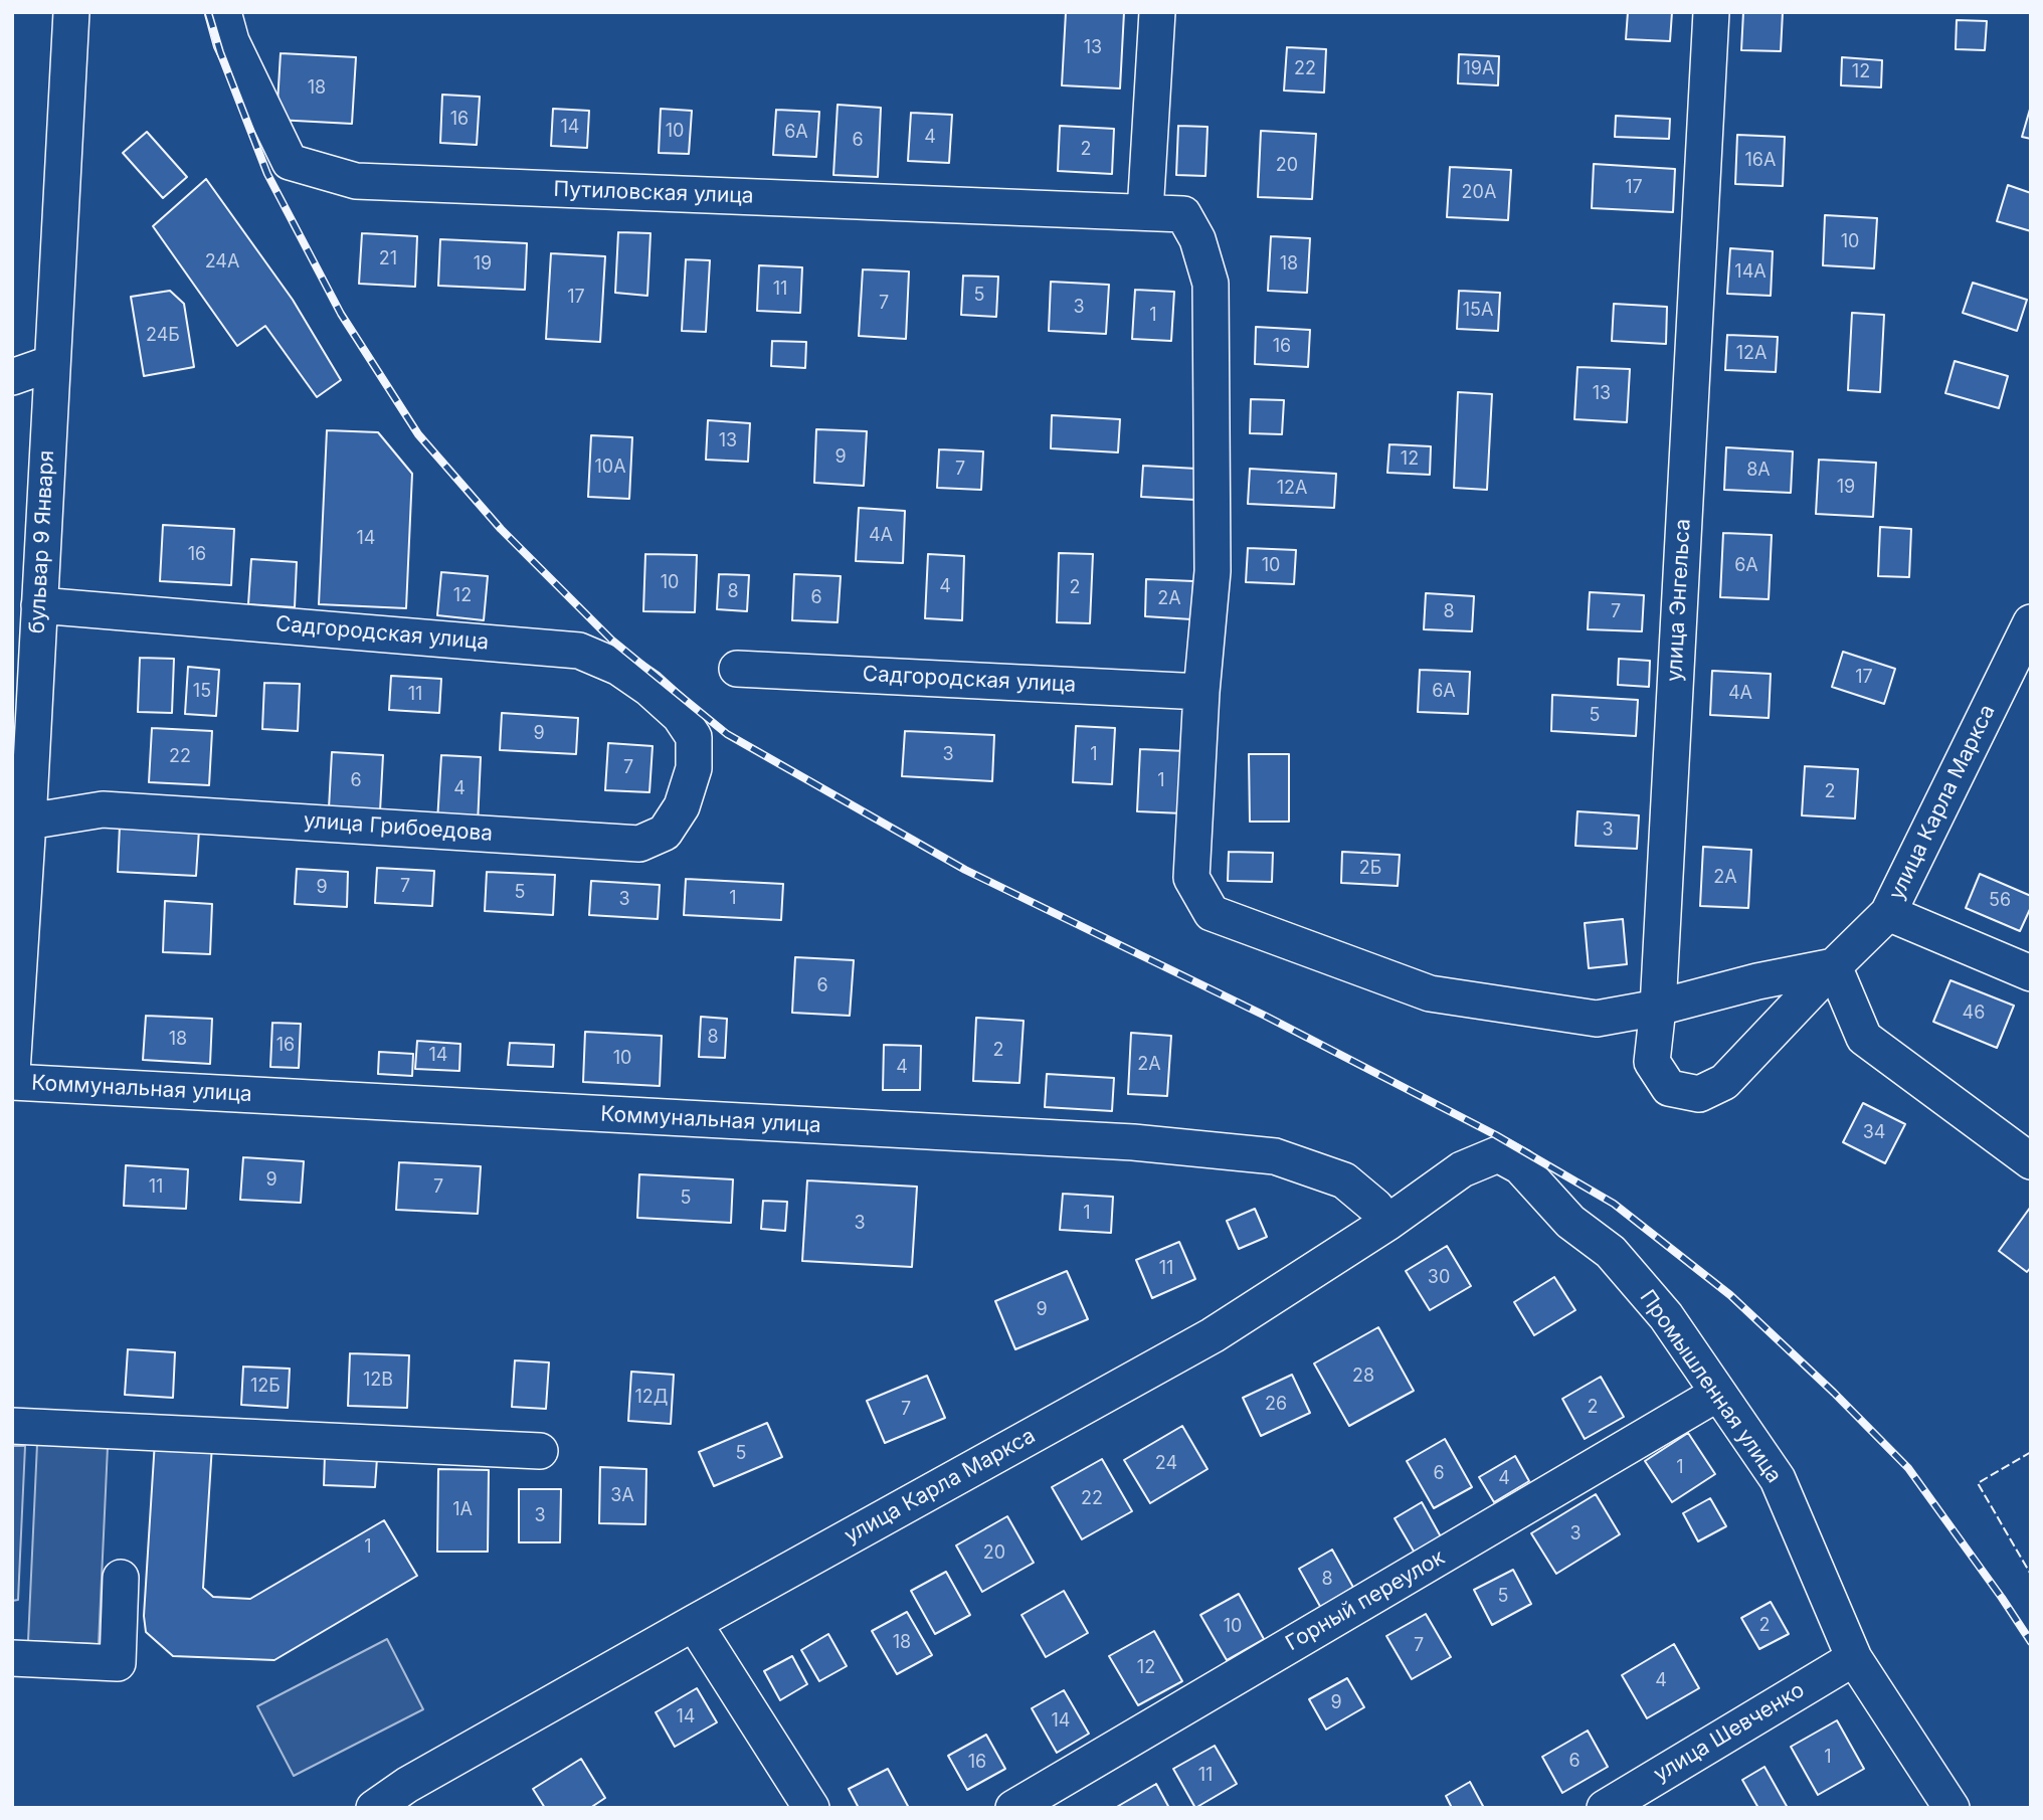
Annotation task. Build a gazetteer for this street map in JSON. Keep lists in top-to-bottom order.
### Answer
{
  "streets": {
    "street": [
      "Путиловская улица",
      "бульвар 9 Января",
      "улица Энгельса",
      "Садгородская улица",
      "улица Карла Маркса",
      "улица Грибоедова",
      "Коммунальная улица",
      "Промышленная улица",
      "Горный переулок",
      "улица Шевченко"
    ]
  },
  "crossings": [
    ["Путиловская улица", "Садгородская улица"],
    ["бульвар 9 Января", "Садгородская улица"],
    ["бульвар 9 Января", "улица Грибоедова"],
    ["улица Энгельса", "улица Карла Маркса"],
    ["Садгородская улица", "улица Грибоедова"],
    ["улица Карла Маркса", "Коммунальная улица"],
    ["улица Карла Маркса", "Промышленная улица"],
    ["Промышленная улица", "Горный переулок"],
    ["Промышленная улица", "улица Шевченко"]
  ],
  "house_numbers": [
    "13",
    "22",
    "19А",
    "12",
    "18",
    "16",
    "14",
    "10",
    "6А",
    "4",
    "6",
    "2",
    "16А",
    "20",
    "17",
    "20А",
    "10",
    "21",
    "24А",
    "19",
    "18",
    "14А",
    "11",
    "5",
    "17",
    "7",
    "3",
    "15А",
    "1",
    "24Б",
    "16",
    "12А",
    "13",
    "13",
    "9",
    "12",
    "10А",
    "7",
    "8А",
    "19",
    "12А",
    "4А",
    "14",
    "16",
    "10",
    "6А",
    "10",
    "4",
    "2",
    "8",
    "12",
    "6",
    "2А",
    "8",
    "7",
    "17",
    "15",
    "6А",
    "4А",
    "11",
    "5",
    "9",
    "3",
    "1",
    "22",
    "7",
    "6",
    "1",
    "4",
    "2",
    "3",
    "2Б",
    "2А",
    "7",
    "9",
    "5",
    "1",
    "3",
    "56",
    "6",
    "46",
    "8",
    "18",
    "16",
    "2",
    "14",
    "10",
    "2А",
    "4",
    "34",
    "9",
    "11",
    "7",
    "5",
    "1",
    "3",
    "11",
    "30",
    "9",
    "28",
    "12В",
    "12Б",
    "12Д",
    "26",
    "2",
    "7",
    "5",
    "24",
    "1",
    "6",
    "4",
    "3А",
    "22",
    "1А",
    "3",
    "3",
    "1",
    "20",
    "8",
    "5",
    "2",
    "10",
    "18",
    "7",
    "12",
    "4",
    "9",
    "14",
    "14",
    "1",
    "6",
    "16",
    "11"
  ]
}
